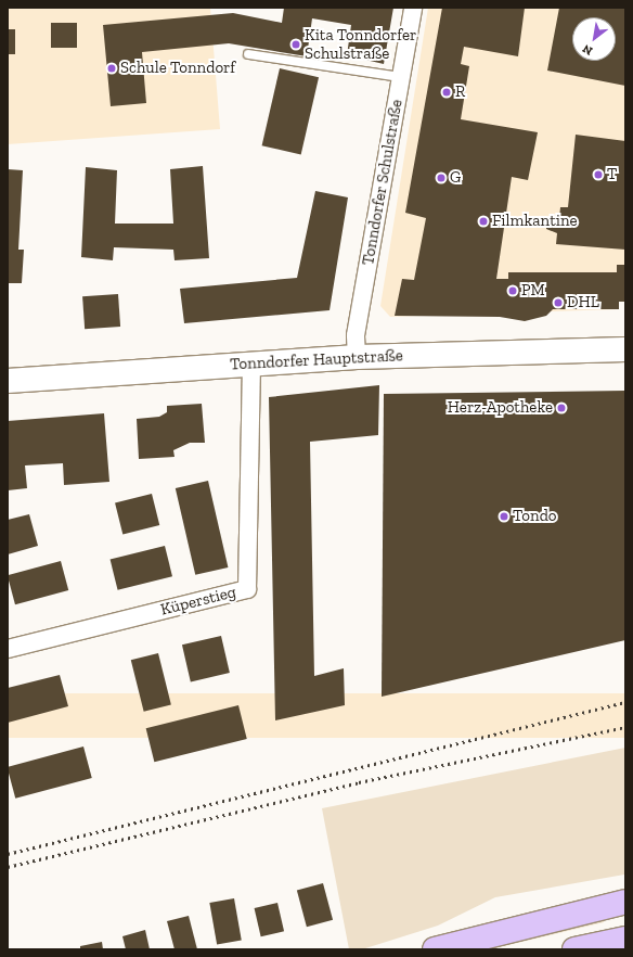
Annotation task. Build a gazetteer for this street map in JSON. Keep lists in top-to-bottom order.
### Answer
{
  "streets": {
    "main road": ["Tonndorfer Hauptstraße"],
    "street": ["Tonndorfer Schulstraße", "Küperstieg"]
  },
  "crossings": [
    ["Tonndorfer Schulstraße", "Tonndorfer Hauptstraße"],
    ["Tonndorfer Hauptstraße", "Küperstieg"]
  ],
  "places": [
    "Kita Tonndorfer Schulstraße",
    "Schule Tonndorf",
    "R",
    "T",
    "G",
    "Filmkantine",
    "PM",
    "DHL",
    "Herz-Apotheke",
    "Tondo"
  ],
  "north": "bottom left"
}
